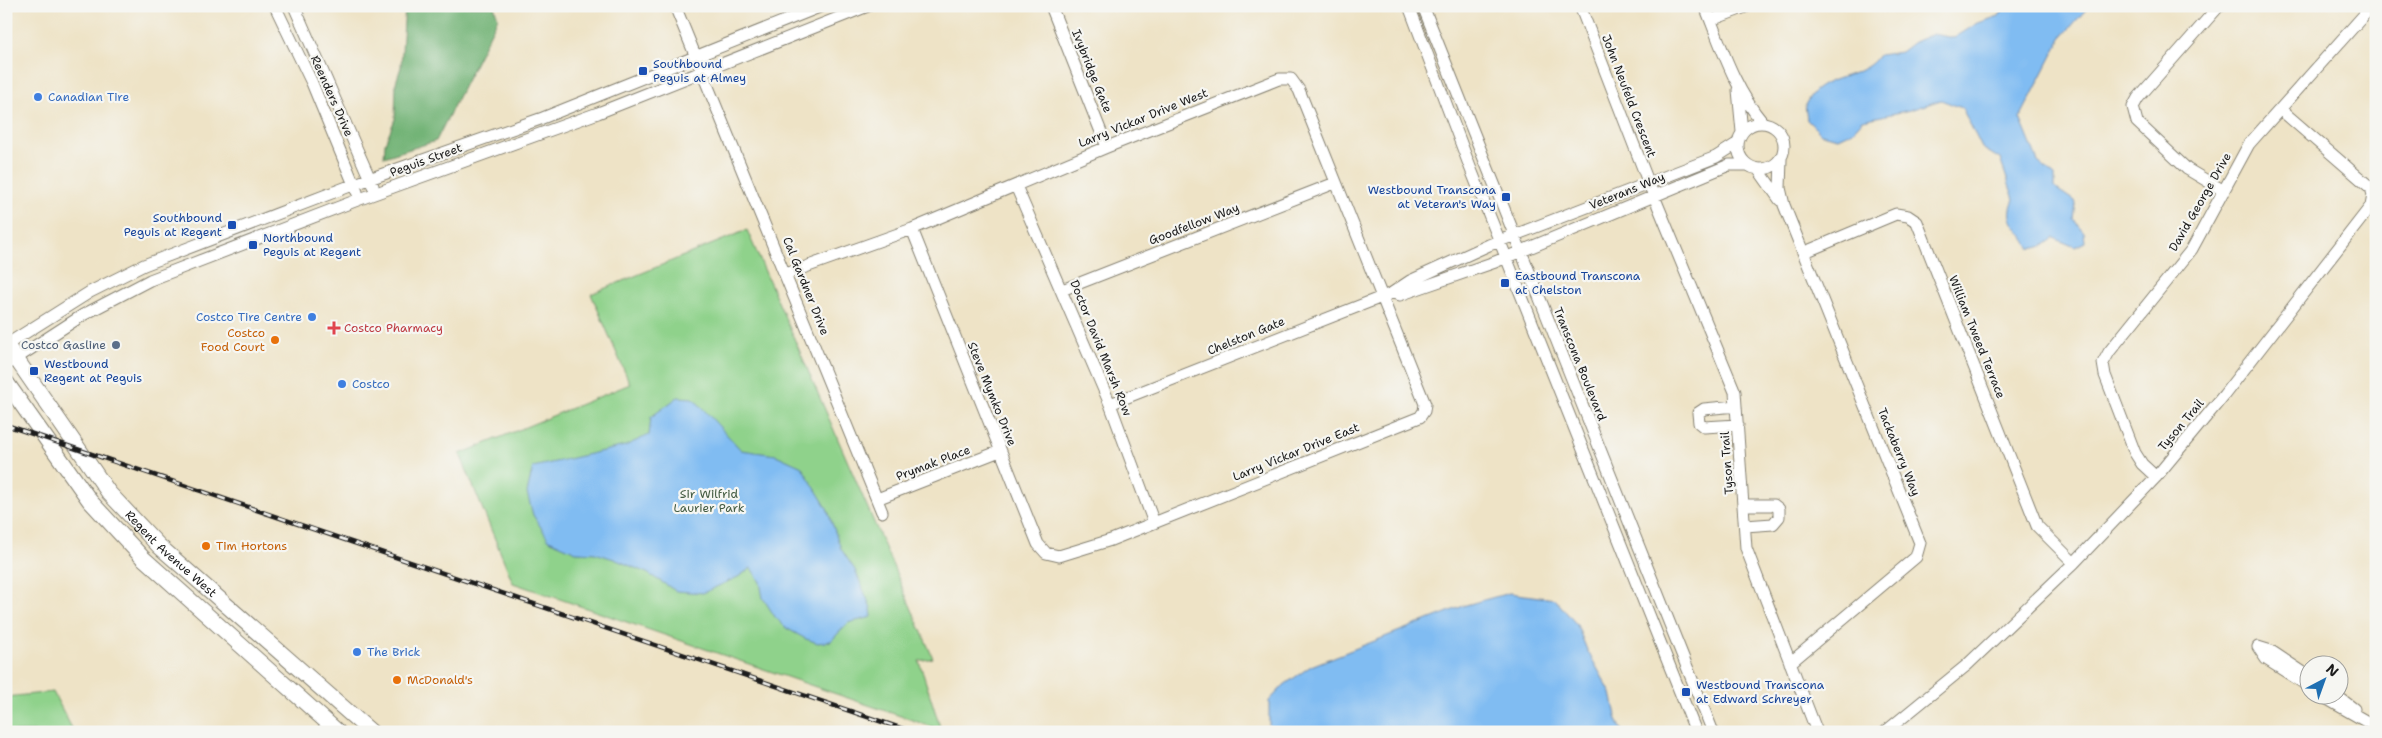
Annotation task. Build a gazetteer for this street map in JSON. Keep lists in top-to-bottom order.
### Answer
{
  "streets": {
    "main road": ["Regent Avenue West"],
    "street": [
      "Ivybridge Gate",
      "Reenders Drive",
      "John Neufeld Crescent",
      "Larry Vickar Drive West",
      "Peguis Street",
      "Veterans Way",
      "David George Drive",
      "Goodfellow Way",
      "Cal Gardner Drive",
      "Chelston Gate",
      "William Tweed Terrace",
      "Doctor David Marsh Row",
      "Transcona Boulevard",
      "Steve Mymko Drive",
      "Tyson Trail",
      "Larry Vickar Drive East",
      "Tackaberry Way",
      "Prymak Place"
    ]
  },
  "crossings": [
    ["Ivybridge Gate", "Larry Vickar Drive West"],
    ["Reenders Drive", "Peguis Street"],
    ["John Neufeld Crescent", "Veterans Way"],
    ["John Neufeld Crescent", "Tyson Trail"],
    ["Larry Vickar Drive West", "Goodfellow Way"],
    ["Larry Vickar Drive West", "Cal Gardner Drive"],
    ["Larry Vickar Drive West", "Chelston Gate"],
    ["Larry Vickar Drive West", "Doctor David Marsh Row"],
    ["Larry Vickar Drive West", "Steve Mymko Drive"],
    ["Larry Vickar Drive West", "Larry Vickar Drive East"],
    ["Peguis Street", "Cal Gardner Drive"],
    ["Peguis Street", "Regent Avenue West"],
    ["Veterans Way", "Chelston Gate"],
    ["Veterans Way", "Transcona Boulevard"],
    ["Veterans Way", "Tyson Trail"],
    ["David George Drive", "Tyson Trail"],
    ["Goodfellow Way", "Doctor David Marsh Row"],
    ["Cal Gardner Drive", "Prymak Place"],
    ["Chelston Gate", "Doctor David Marsh Row"],
    ["Chelston Gate", "Transcona Boulevard"],
    ["Chelston Gate", "Larry Vickar Drive East"],
    ["William Tweed Terrace", "Tyson Trail"],
    ["William Tweed Terrace", "Tackaberry Way"],
    ["Doctor David Marsh Row", "Larry Vickar Drive East"],
    ["Steve Mymko Drive", "Larry Vickar Drive East"],
    ["Steve Mymko Drive", "Prymak Place"],
    ["Tyson Trail", "Tackaberry Way"]
  ],
  "parks": ["Sir Wilfrid Laurier Park"],
  "places": {
    "transit": [
      "Southbound Peguis at Almey",
      "Westbound Transcona at Veteran's Way",
      "Southbound Peguis at Regent",
      "Northbound Peguis at Regent",
      "Eastbound Transcona at Chelston",
      "Westbound Regent at Peguis",
      "Westbound Transcona at Edward Schreyer"
    ],
    "other": [
      "Canadian Tire",
      "Costco Tire Centre",
      "Costco Food Court",
      "Costco Gasline",
      "Costco",
      "Tim Hortons",
      "The Brick",
      "McDonald's"
    ],
    "health": ["Costco Pharmacy"]
  },
  "north": "top right"
}
